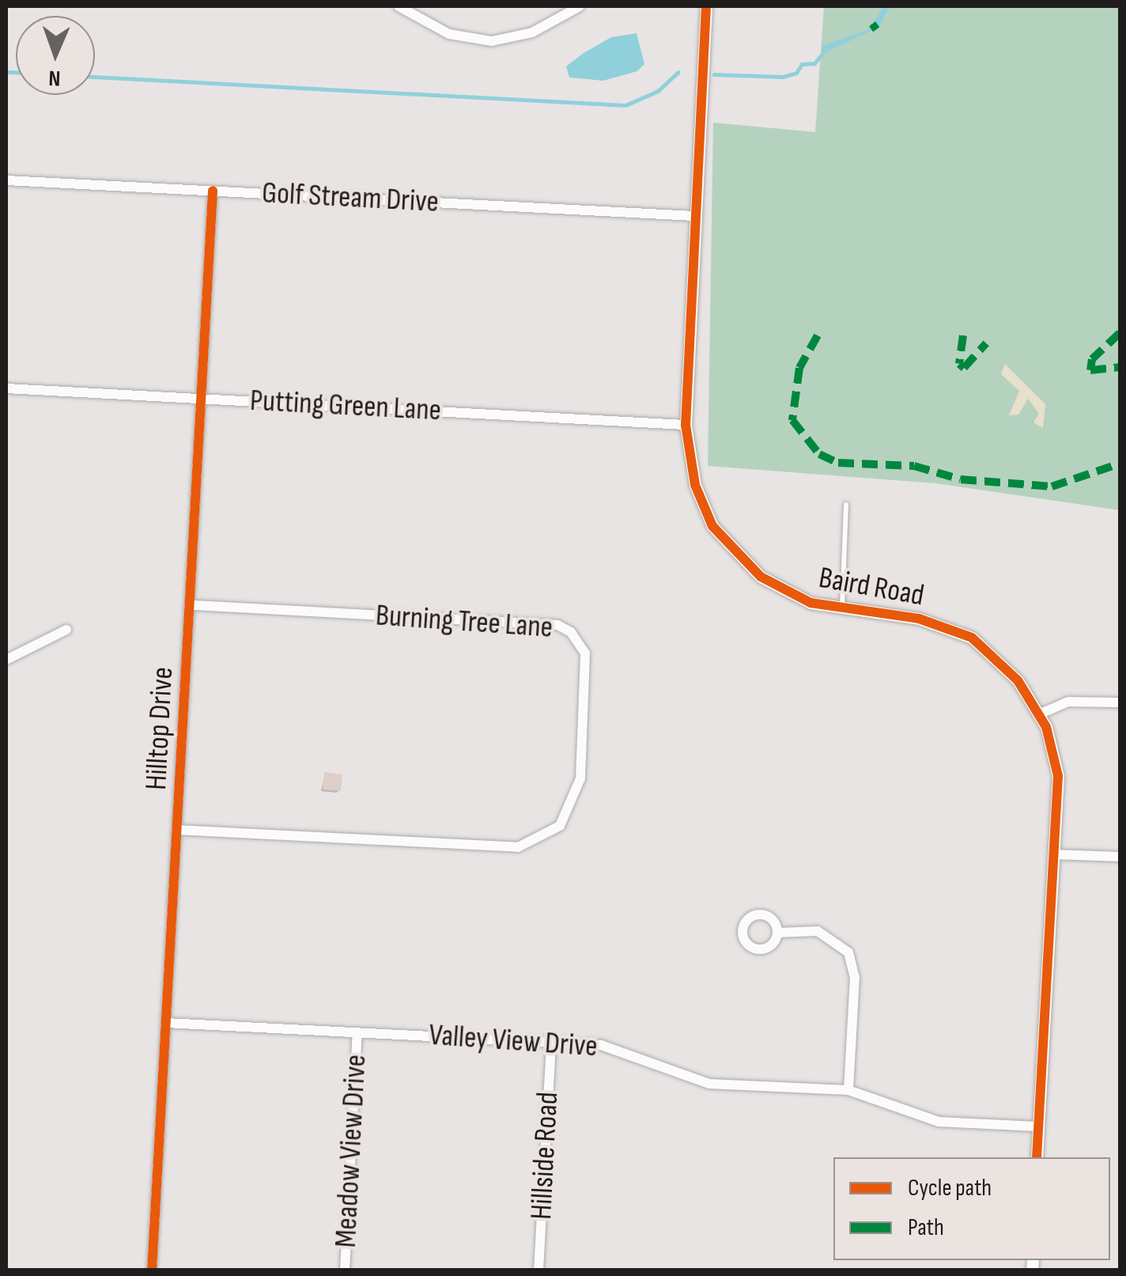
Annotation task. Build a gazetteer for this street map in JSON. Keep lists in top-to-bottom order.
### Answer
{
  "streets": {
    "street": [
      "Golf Stream Drive",
      "Putting Green Lane",
      "Baird Road",
      "Burning Tree Lane",
      "Hilltop Drive",
      "Valley View Drive",
      "Meadow View Drive",
      "Hillside Road"
    ]
  },
  "crossings": [
    ["Golf Stream Drive", "Baird Road"],
    ["Golf Stream Drive", "Hilltop Drive"],
    ["Putting Green Lane", "Baird Road"],
    ["Putting Green Lane", "Hilltop Drive"],
    ["Baird Road", "Valley View Drive"],
    ["Burning Tree Lane", "Hilltop Drive"],
    ["Hilltop Drive", "Valley View Drive"],
    ["Valley View Drive", "Meadow View Drive"],
    ["Valley View Drive", "Hillside Road"]
  ],
  "legend": ["Cycle path", "Path"],
  "north": "bottom"
}
